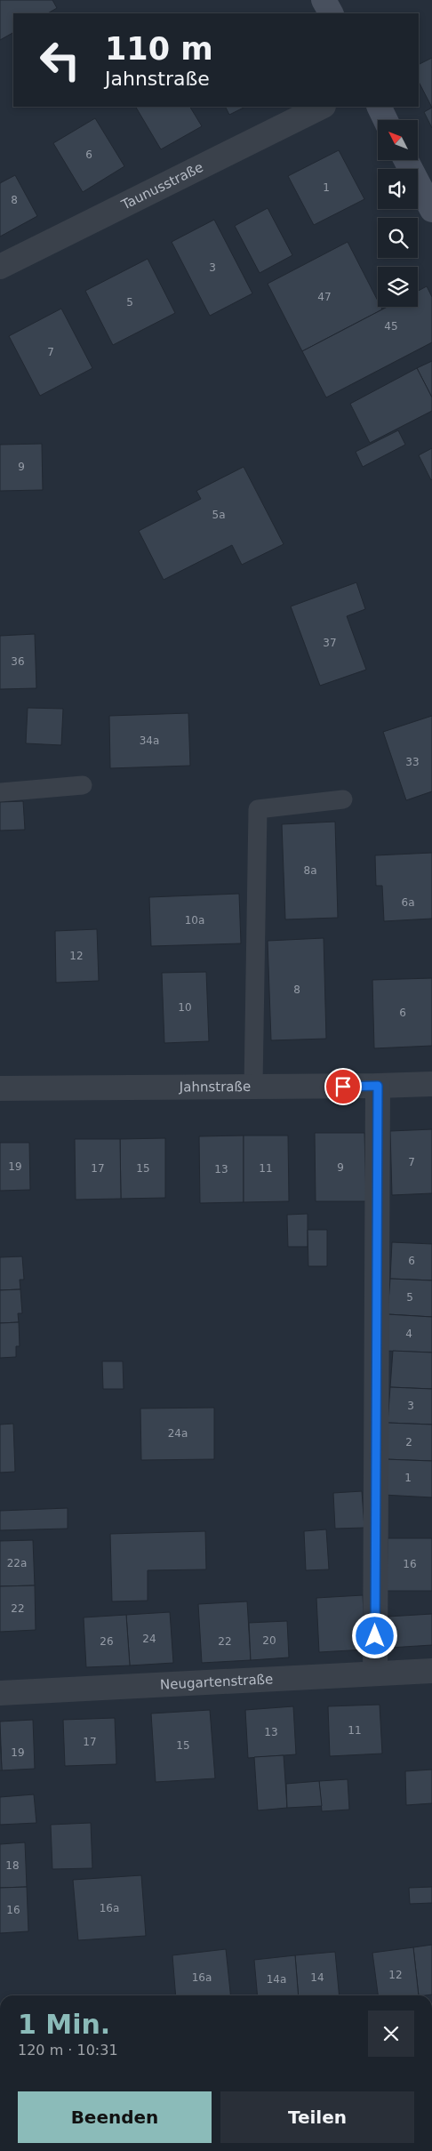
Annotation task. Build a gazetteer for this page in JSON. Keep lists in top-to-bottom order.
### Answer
{
  "streets": {
    "street": ["Taunusstraße", "Jahnstraße", "Neugartenstraße"]
  },
  "house_numbers": [
    "6",
    "1",
    "8",
    "3",
    "47",
    "5",
    "45",
    "7",
    "9",
    "5a",
    "37",
    "36",
    "34a",
    "33",
    "8a",
    "6a",
    "10a",
    "12",
    "8",
    "10",
    "6",
    "7",
    "19",
    "9",
    "17",
    "15",
    "11",
    "13",
    "6",
    "5",
    "4",
    "3",
    "24a",
    "2",
    "1",
    "22a",
    "16",
    "22",
    "24",
    "20",
    "26",
    "22",
    "11",
    "13",
    "17",
    "15",
    "19",
    "18",
    "16a",
    "16",
    "12",
    "16a",
    "14",
    "14a"
  ],
  "north": "top left",
  "page": {
    "turn": ["110 m", "Jahnstraße"],
    "heading": ["1 Min.", "120 m · 10:31"],
    "buttons": ["Beenden", "Teilen"]
  }
}
